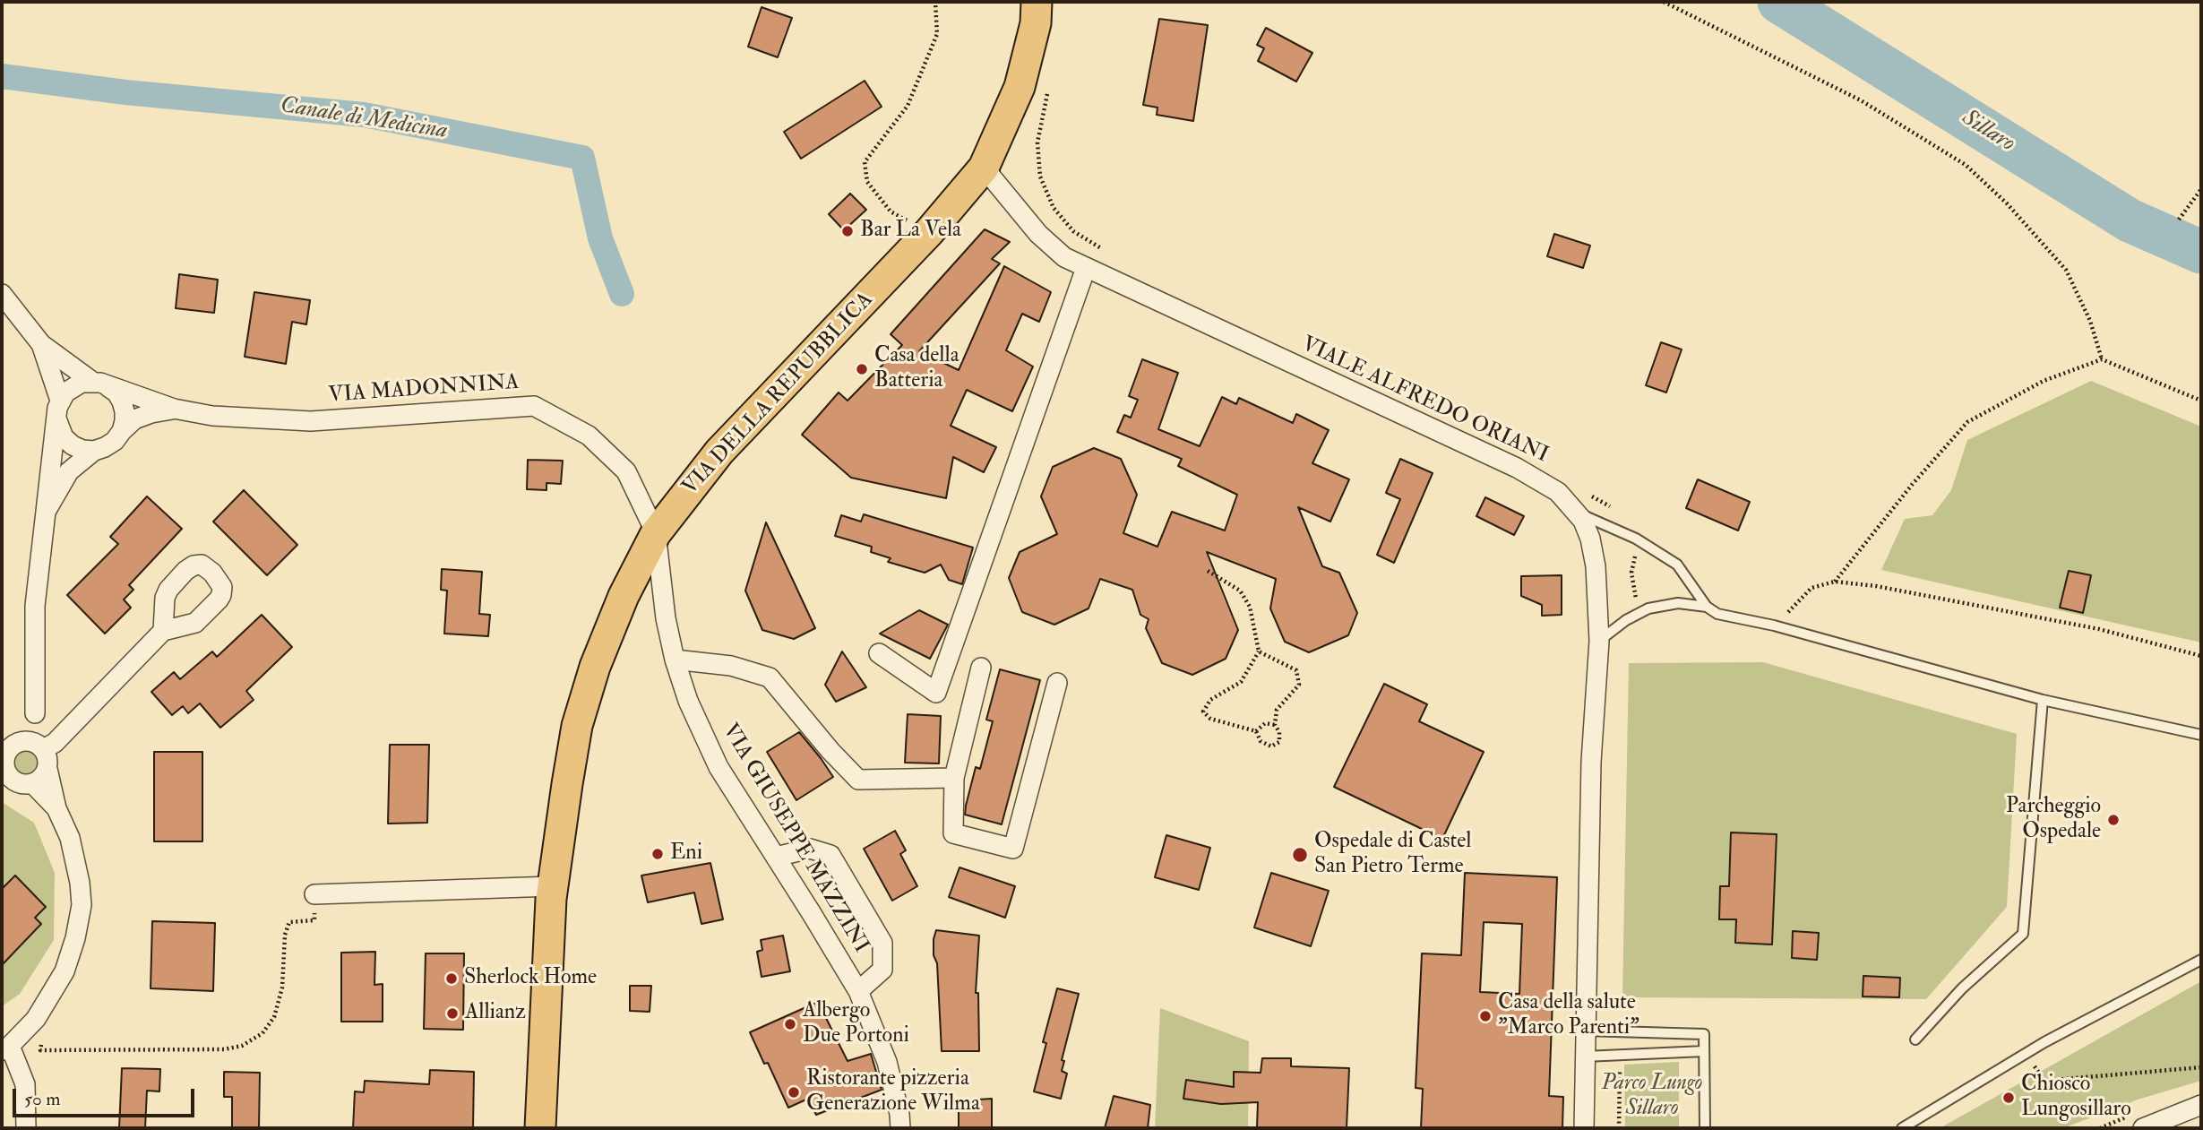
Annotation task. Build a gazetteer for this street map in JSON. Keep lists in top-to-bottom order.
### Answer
{
  "streets": {
    "main road": ["VIA DELLA REPUBBLICA"],
    "street": ["VIA MADONNINA", "VIALE ALFREDO ORIANI", "VIA GIUSEPPE MAZZINI"]
  },
  "crossings": [
    ["VIA MADONNINA", "VIA DELLA REPUBBLICA"],
    ["VIA MADONNINA", "VIA GIUSEPPE MAZZINI"],
    ["VIA DELLA REPUBBLICA", "VIALE ALFREDO ORIANI"],
    ["VIA DELLA REPUBBLICA", "VIA GIUSEPPE MAZZINI"]
  ],
  "water": ["Canale di Medicina", "Sillaro"],
  "parks": ["Parco Lungo Sillaro"],
  "places": [
    "Bar La Vela",
    "Casa della Batteria",
    "Parcheggio Ospedale",
    "Eni",
    "Ospedale di Castel San Pietro Terme",
    "Sherlock Home",
    "Allianz",
    "Casa della salute \"Marco Parenti\"",
    "Albergo Due Portoni",
    "Ristorante pizzeria Generazione Wilma",
    "Chiosco Lungosillaro"
  ],
  "scale_bar": "50 m"
}
